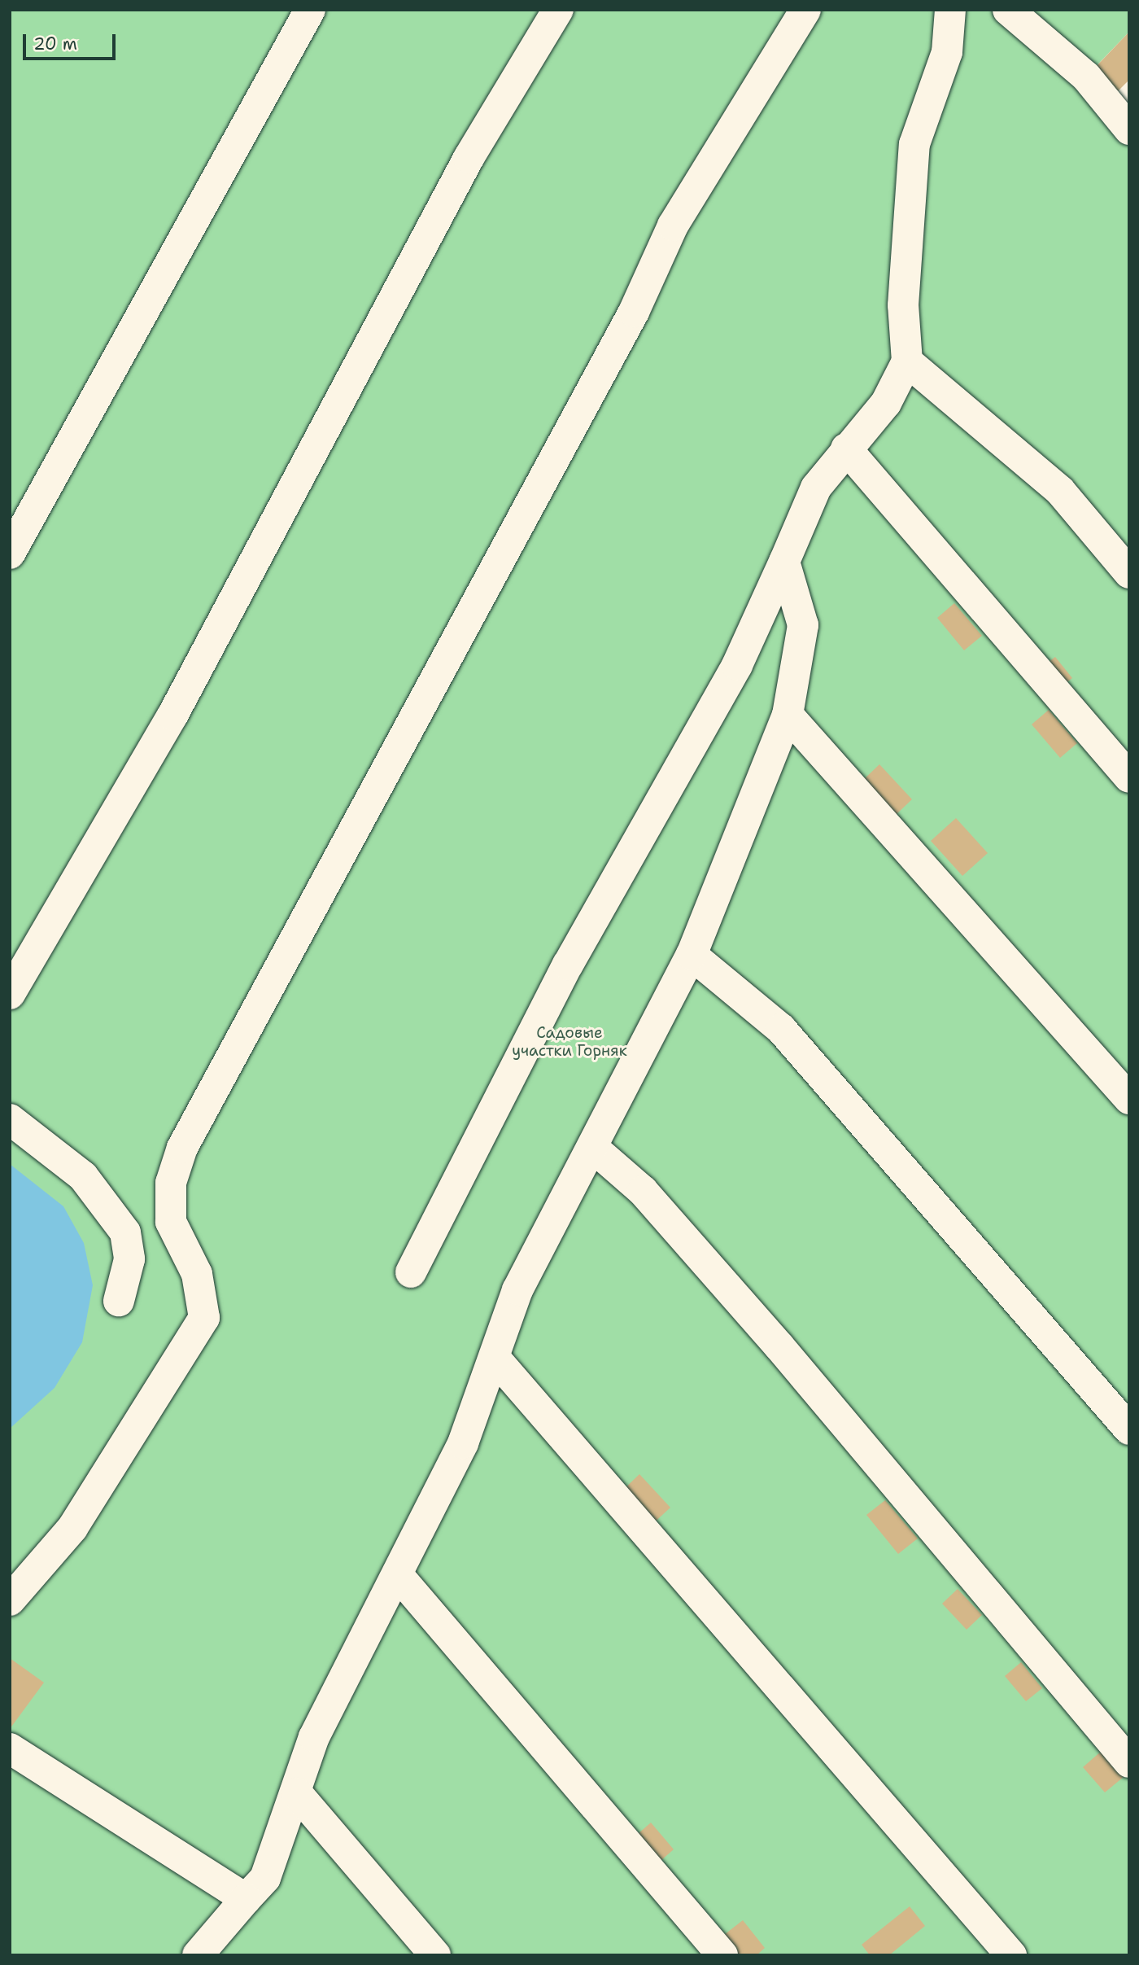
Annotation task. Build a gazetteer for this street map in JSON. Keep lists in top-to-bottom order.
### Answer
{
  "parks": ["Садовые участки Горняк"],
  "scale_bar": "20 m"
}
